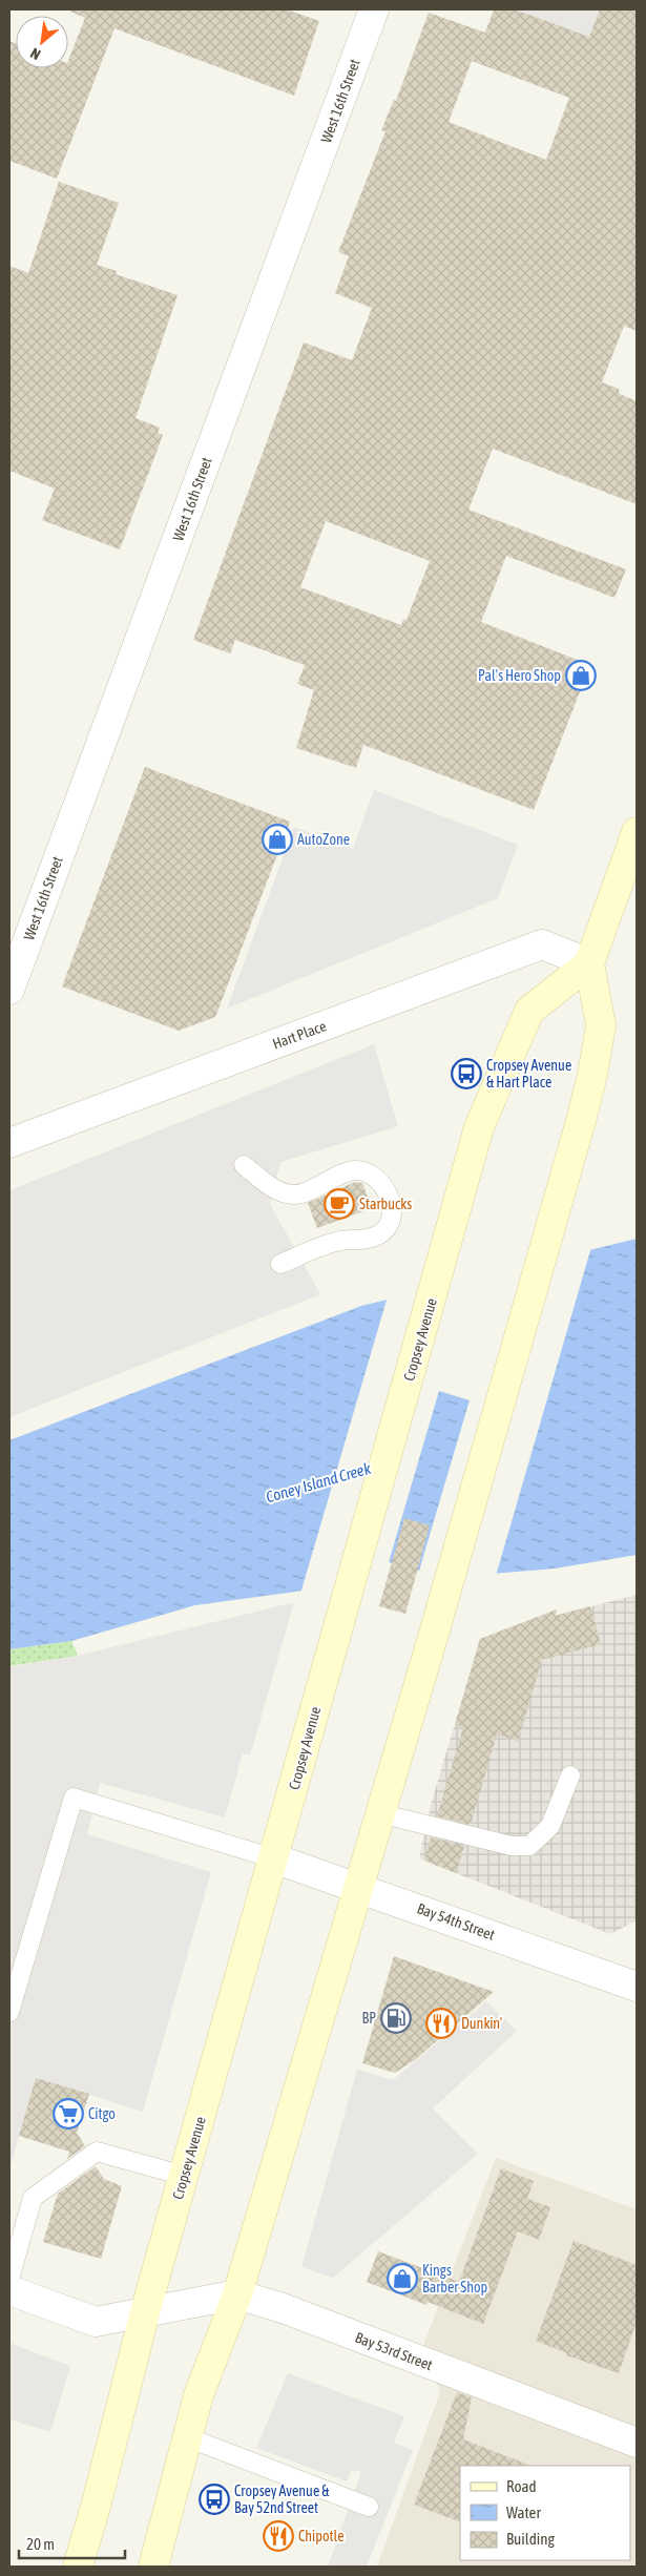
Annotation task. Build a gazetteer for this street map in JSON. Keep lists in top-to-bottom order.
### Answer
{
  "streets": {
    "main road": ["Cropsey Avenue"],
    "street": [
      "West 16th Street",
      "Hart Place",
      "Bay 54th Street",
      "Bay 53rd Street"
    ]
  },
  "crossings": [
    ["Hart Place", "Cropsey Avenue"],
    ["Cropsey Avenue", "Bay 54th Street"],
    ["Cropsey Avenue", "Bay 53rd Street"]
  ],
  "water": ["Coney Island Creek"],
  "places": {
    "shop": ["Pal's Hero Shop", "AutoZone", "Kings Barber Shop"],
    "bus stop": ["Cropsey Avenue & Hart Place", "Cropsey Avenue & Bay 52nd Street"],
    "cafe": ["Starbucks"],
    "fuel station": ["BP"],
    "restaurant": ["Dunkin'", "Chipotle"],
    "supermarket": ["Citgo"]
  },
  "legend": ["Road", "Water", "Building"],
  "scale_bar": "20 m",
  "north": "bottom left"
}
